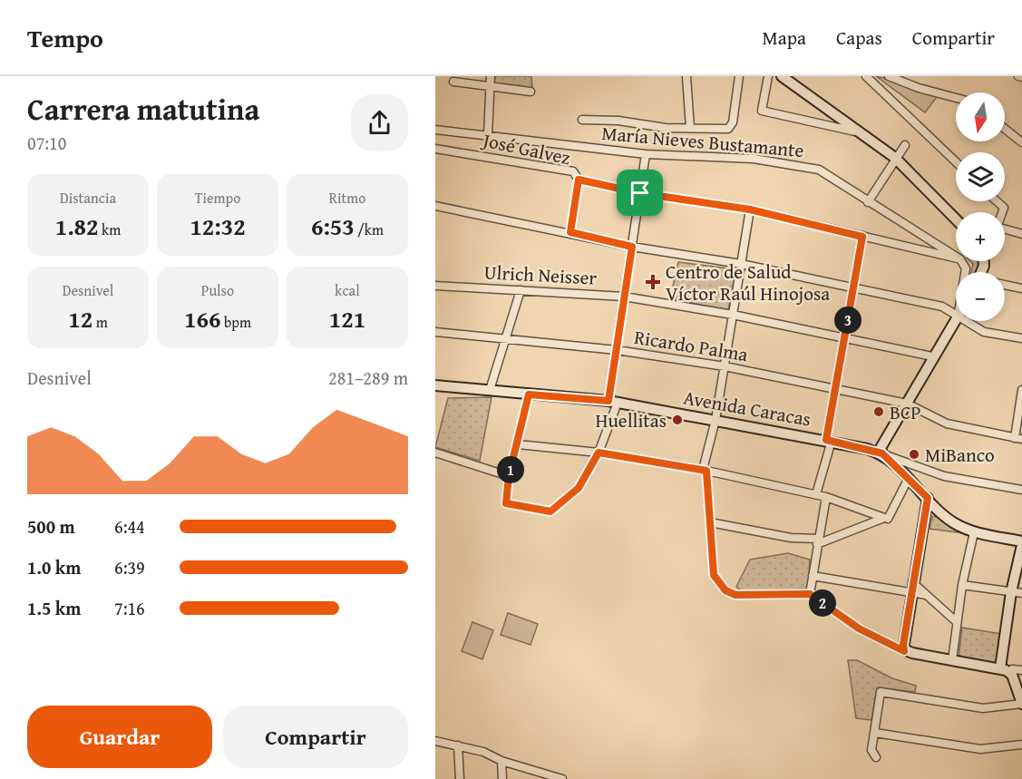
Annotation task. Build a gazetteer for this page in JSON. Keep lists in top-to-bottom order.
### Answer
{
  "streets": {
    "main road": ["Avenida Caracas"],
    "street": [
      "María Nieves Bustamante",
      "José Galvez",
      "Ulrich Neisser",
      "Ricardo Palma"
    ]
  },
  "places": {
    "health": ["Centro de Salud Víctor Raúl Hinojosa"],
    "other": ["BCP", "Huellitas", "MiBanco"]
  },
  "north": "bottom",
  "page": {
    "header": "Tempo",
    "nav": ["Mapa", "Capas", "Compartir"],
    "heading": ["Carrera matutina", "07:10"],
    "map_buttons": ["+", "−"],
    "stats": [
      ["Distancia", "1.82 km"],
      ["Tiempo", "12:32"],
      ["Ritmo", "6:53 /km"],
      ["Desnivel", "12 m"],
      ["Pulso", "166 bpm"],
      ["kcal", "121"]
    ],
    "pins": ["3", "1", "2"],
    "chart": ["Desnivel", "281–289 m"],
    "list": [
      {
        "name": "500 m",
        "note": "6:44"
      },
      {
        "name": "1.0 km",
        "note": "6:39"
      },
      {
        "name": "1.5 km",
        "note": "7:16"
      }
    ],
    "buttons": ["Guardar", "Compartir"]
  }
}
